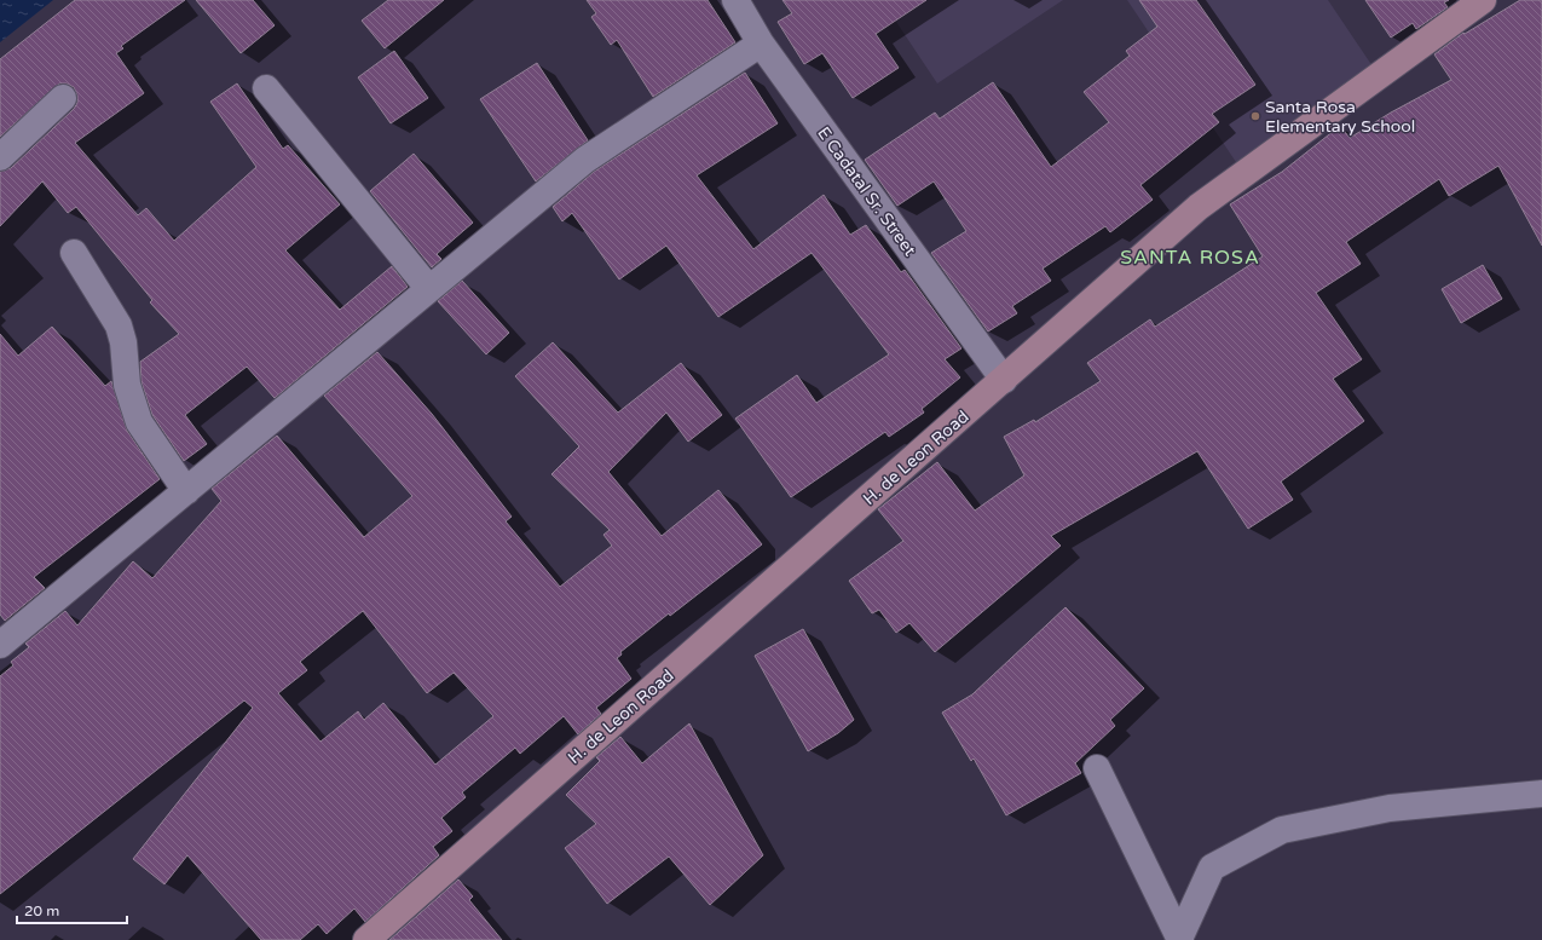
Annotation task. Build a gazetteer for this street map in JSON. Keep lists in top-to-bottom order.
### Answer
{
  "streets": {
    "street": ["E Cadatal Sr. Street", "H. de Leon Road"]
  },
  "crossings": [
    ["E Cadatal Sr. Street", "H. de Leon Road"]
  ],
  "districts": ["SANTA ROSA"],
  "places": ["Santa Rosa Elementary School"],
  "scale_bar": "20 m"
}
